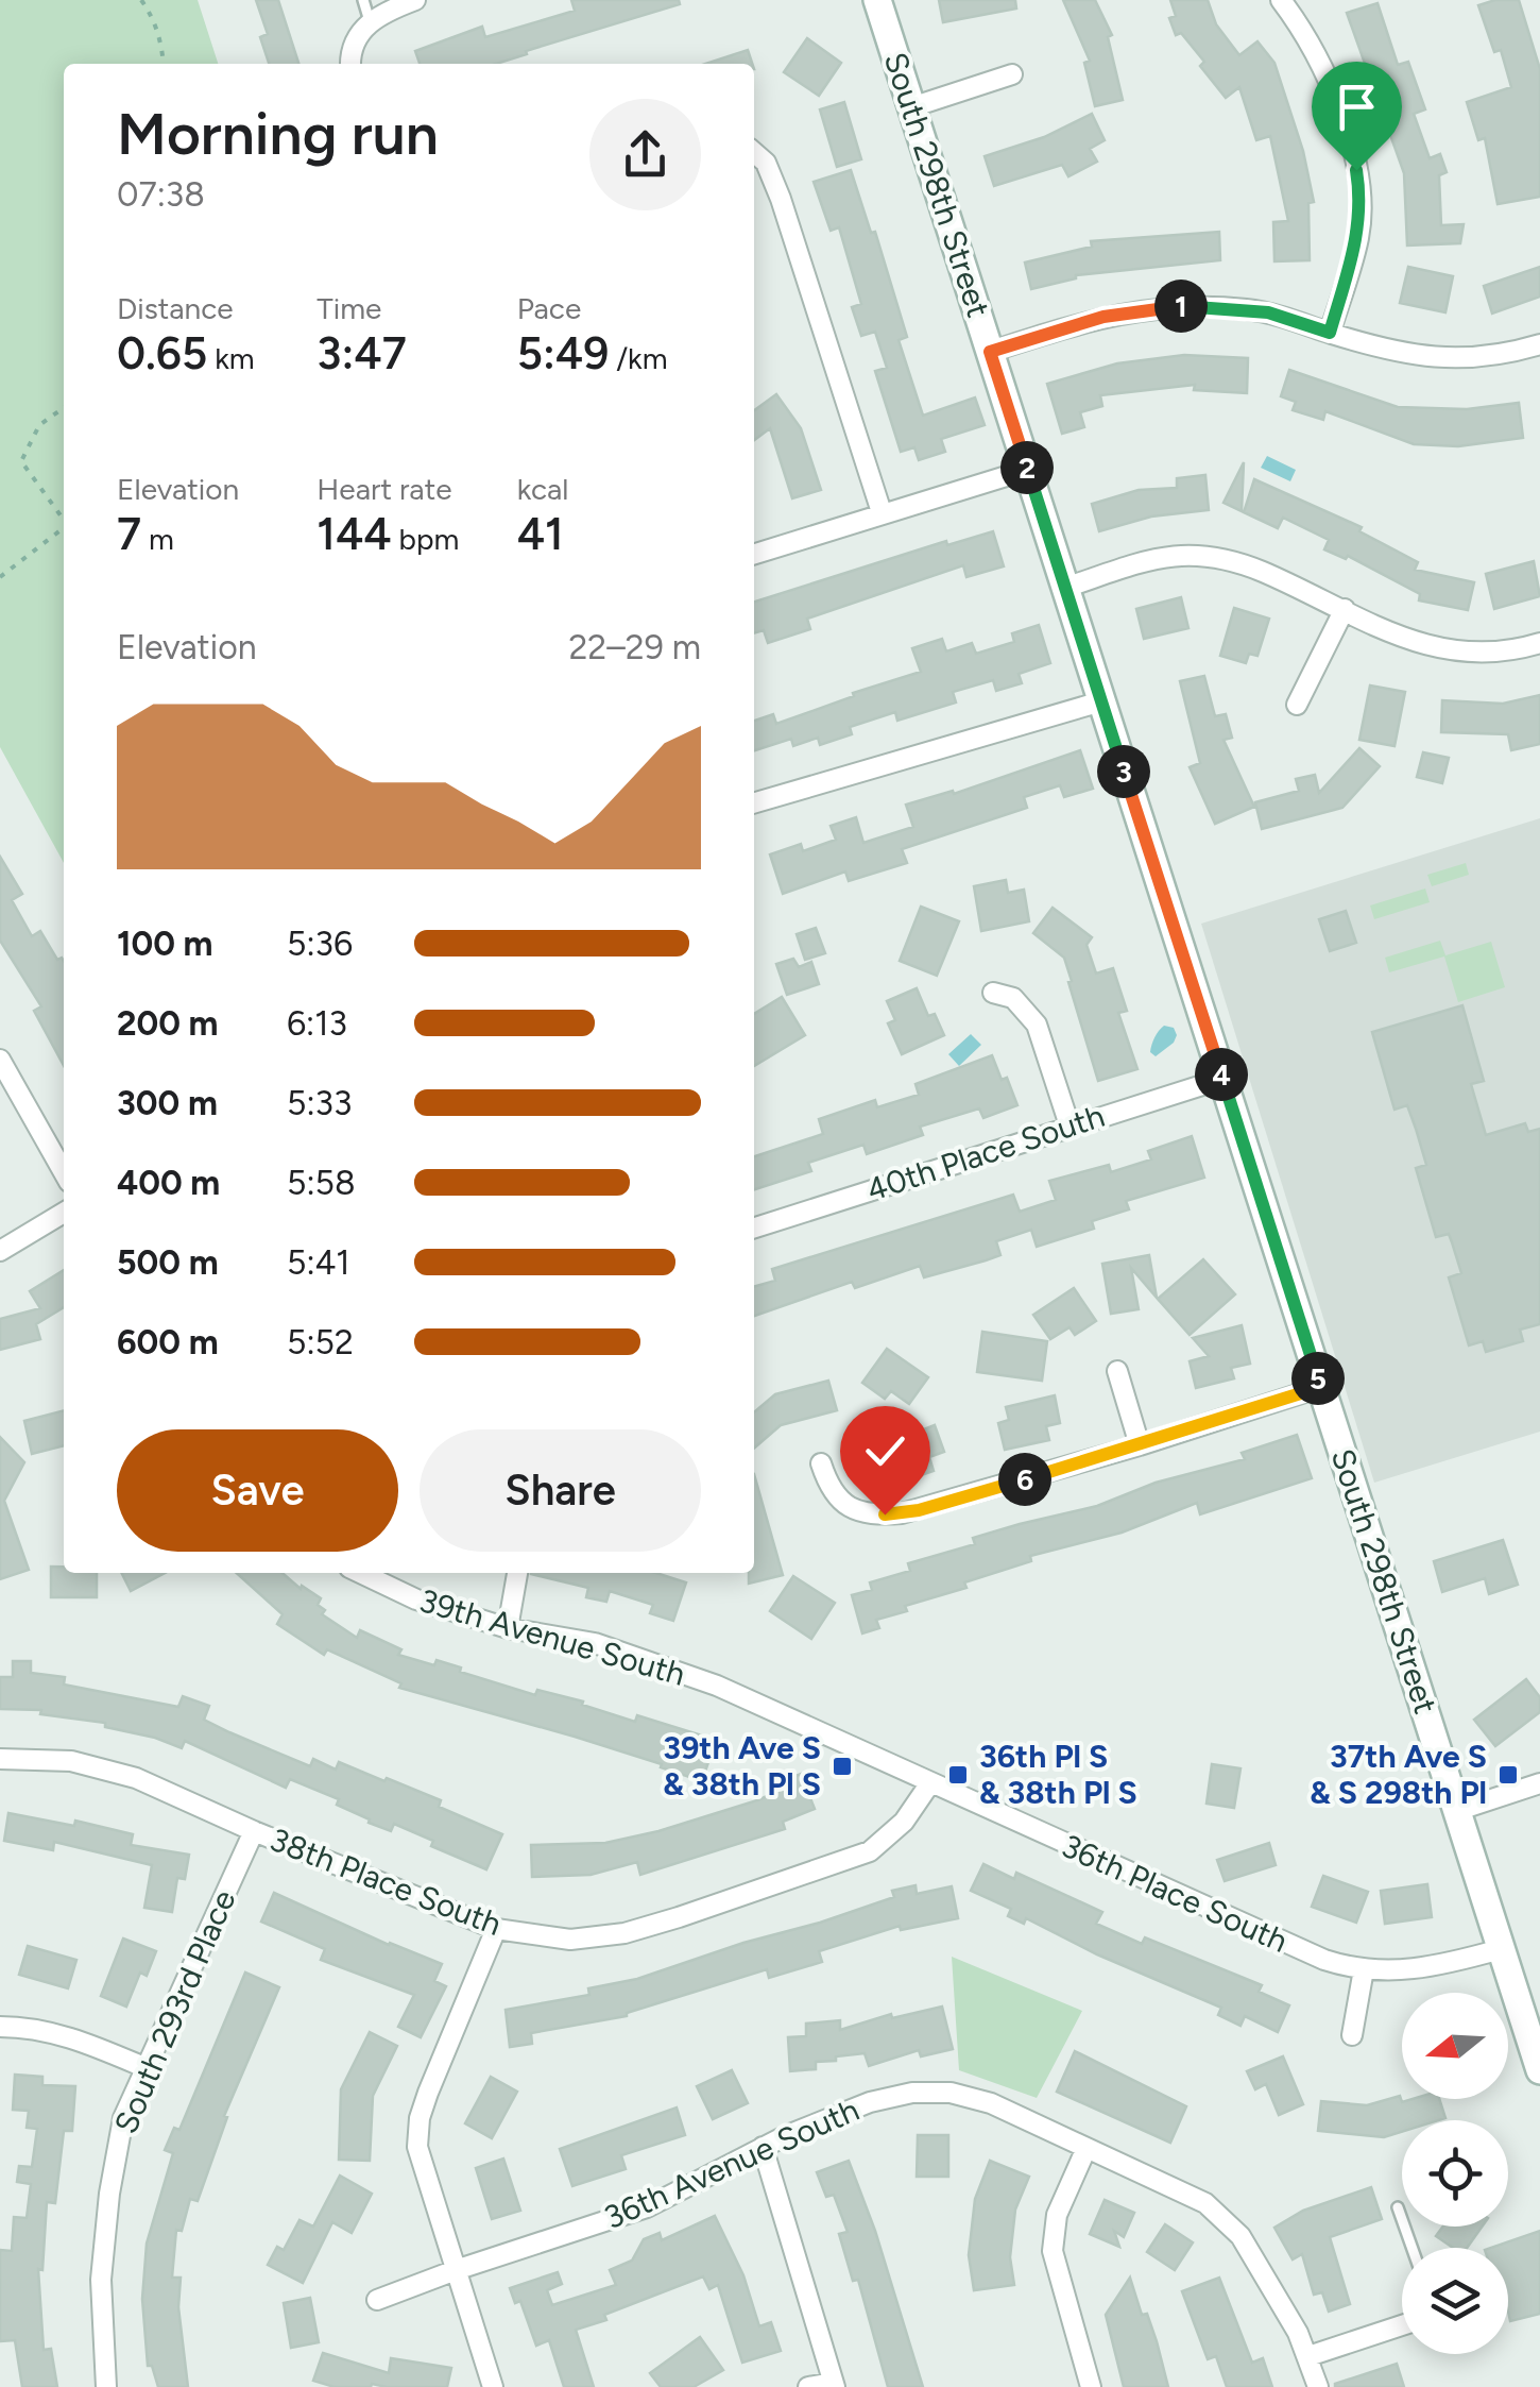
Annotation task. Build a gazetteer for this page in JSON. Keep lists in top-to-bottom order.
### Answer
{
  "streets": {
    "street": [
      "South 298th Street",
      "40th Place South",
      "39th Avenue South",
      "38th Place South",
      "36th Place South",
      "South 293rd Place",
      "36th Avenue South"
    ]
  },
  "crossings": [
    ["South 298th Street", "40th Place South"],
    ["South 298th Street", "36th Place South"],
    ["39th Avenue South", "38th Place South"],
    ["39th Avenue South", "36th Place South"],
    ["38th Place South", "36th Place South"],
    ["38th Place South", "South 293rd Place"]
  ],
  "places": {
    "transit": ["39th Ave S & 38th Pl S", "36th Pl S & 38th Pl S", "37th Ave S & S 298th Pl"]
  },
  "north": "left",
  "page": {
    "heading": ["Morning run", "07:38"],
    "stats": [
      ["Distance", "0.65 km"],
      ["Time", "3:47"],
      ["Pace", "5:49 /km"],
      ["Elevation", "7 m"],
      ["Heart rate", "144 bpm"],
      ["kcal", "41"]
    ],
    "pins": [
      "1",
      "2",
      "3",
      "4",
      "5",
      "6"
    ],
    "chart": ["Elevation", "22–29 m"],
    "list": [
      {
        "name": "100 m",
        "note": "5:36"
      },
      {
        "name": "200 m",
        "note": "6:13"
      },
      {
        "name": "300 m",
        "note": "5:33"
      },
      {
        "name": "400 m",
        "note": "5:58"
      },
      {
        "name": "500 m",
        "note": "5:41"
      },
      {
        "name": "600 m",
        "note": "5:52"
      }
    ],
    "buttons": ["Save", "Share"]
  }
}
